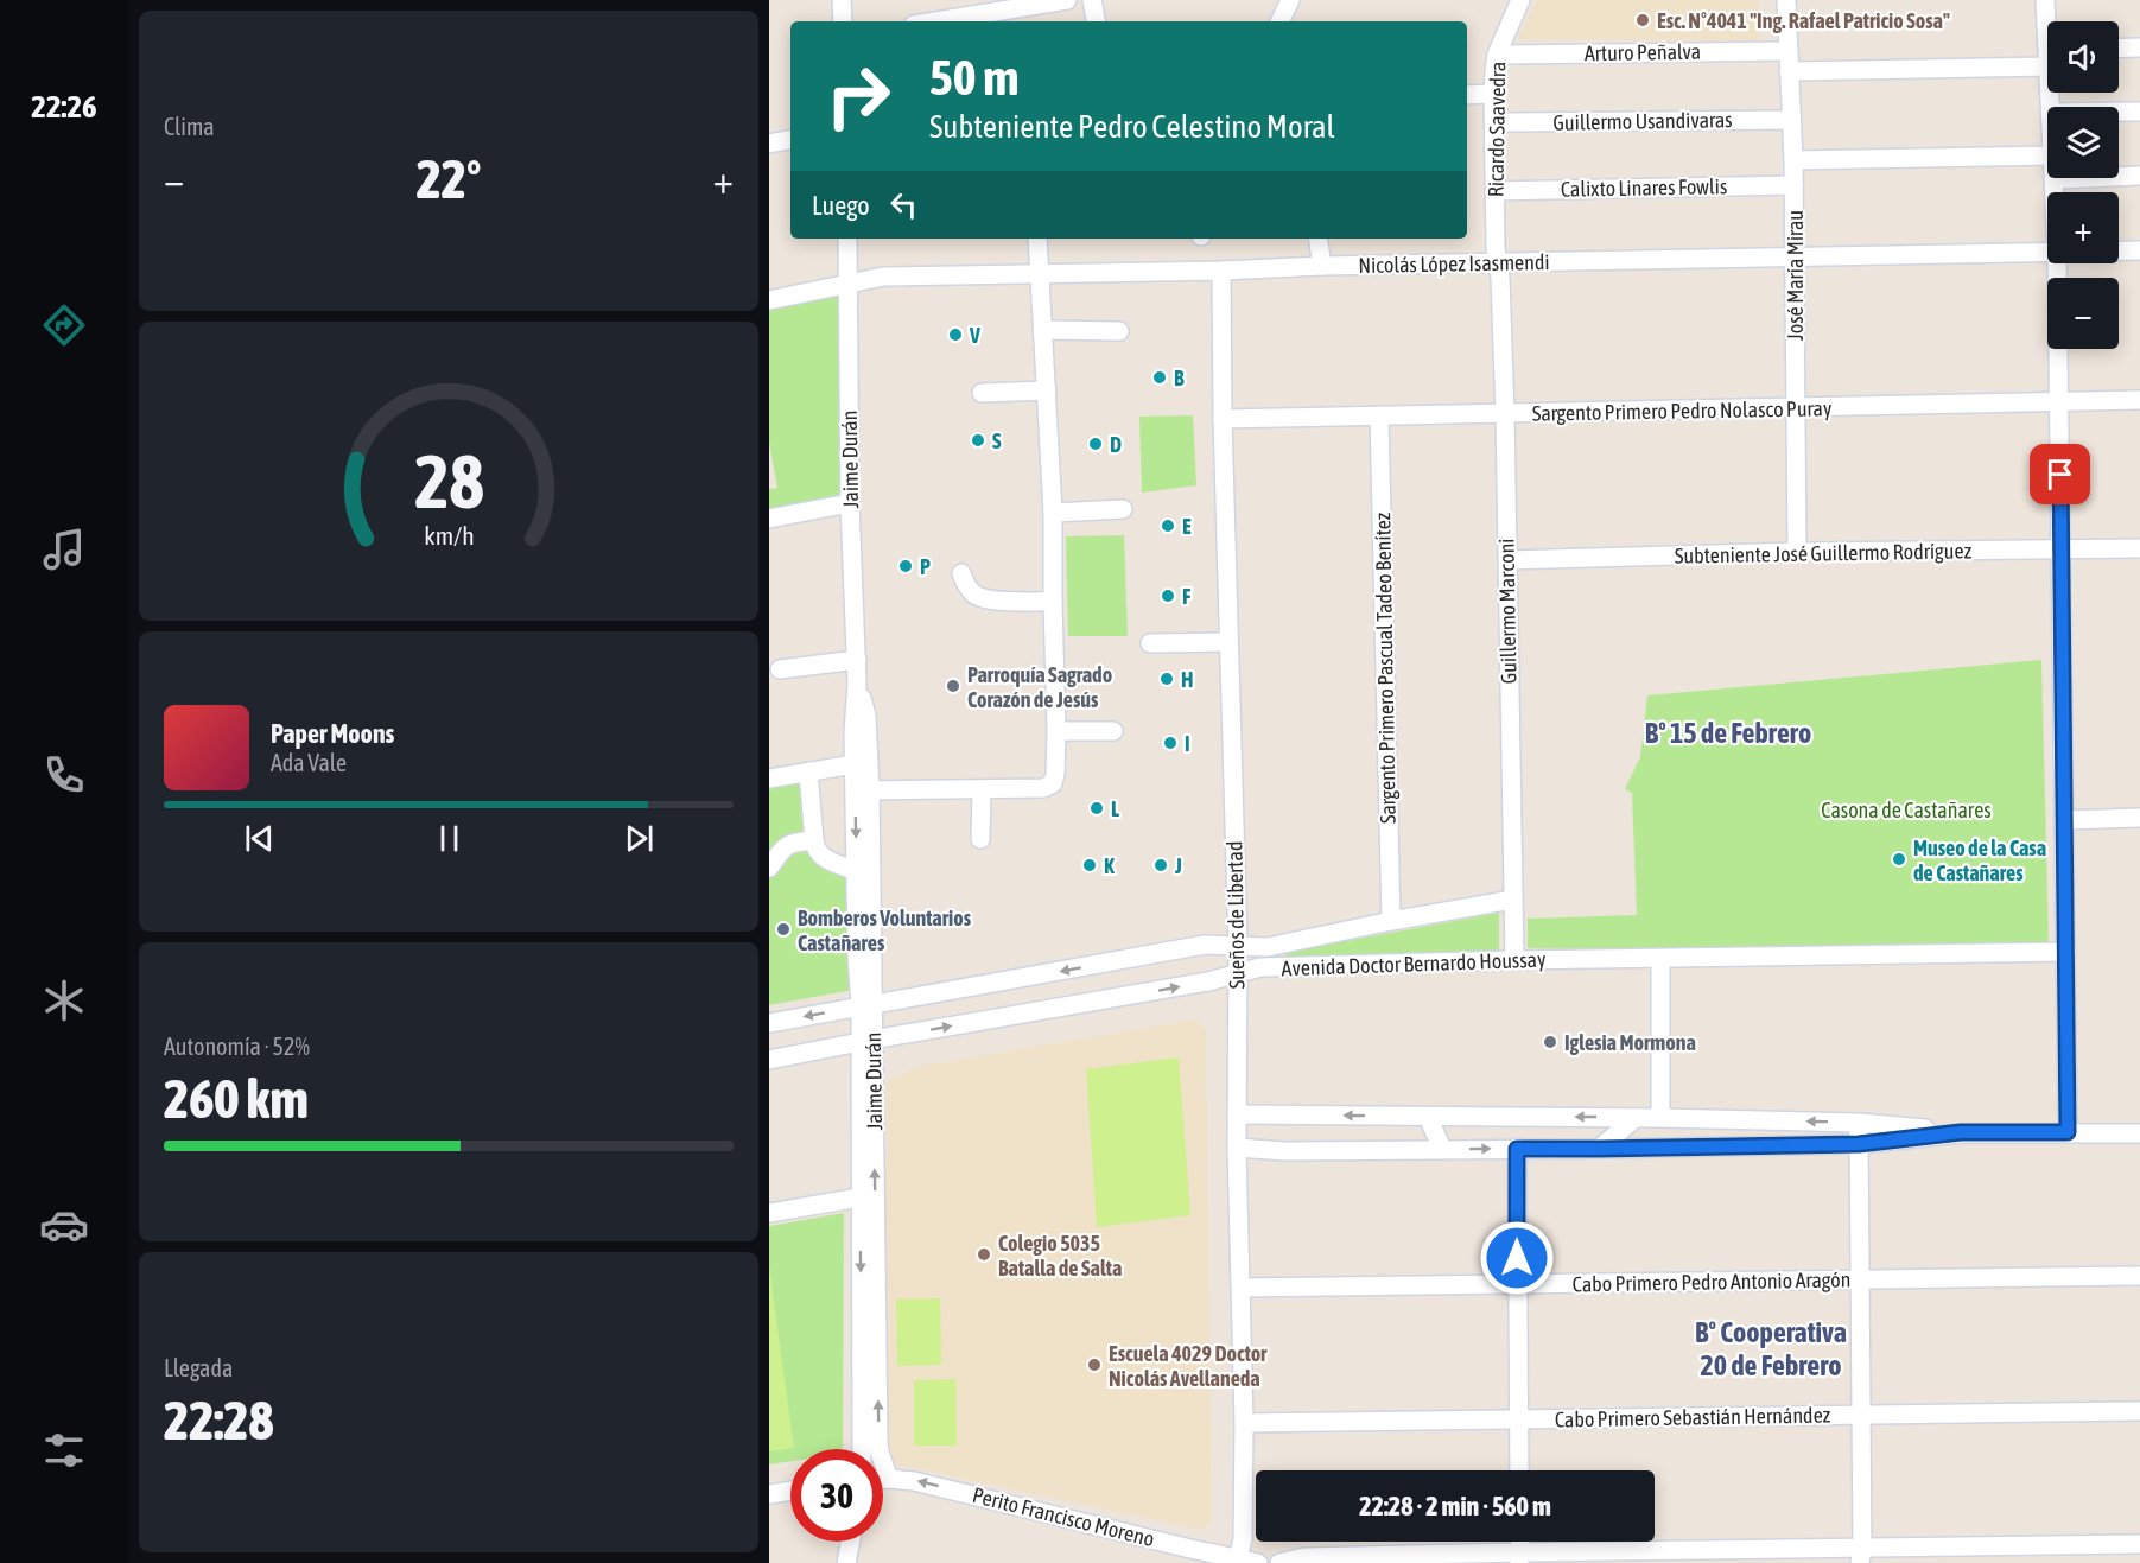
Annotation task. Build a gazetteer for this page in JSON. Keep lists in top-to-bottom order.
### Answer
{
  "streets": {
    "street": [
      "Arturo Peñalva",
      "Guillermo Usandivaras",
      "Ricardo Saavedra",
      "Calixto Linares Fowlis",
      "Nicolás López Isasmendi",
      "José María Mirau",
      "Sargento Primero Pedro Nolasco Puray",
      "Jaime Durán",
      "Subteniente José Guillermo Rodríguez",
      "Guillermo Marconi",
      "Sargento Primero Pascual Tadeo Benítez",
      "Sueños de Libertad",
      "Avenida Doctor Bernardo Houssay",
      "Cabo Primero Pedro Antonio Aragón",
      "Cabo Primero Sebastián Hernández",
      "Perito Francisco Moreno"
    ]
  },
  "crossings": [
    ["Arturo Peñalva", "Ricardo Saavedra"],
    ["Arturo Peñalva", "José María Mirau"],
    ["Guillermo Usandivaras", "Ricardo Saavedra"],
    ["Guillermo Usandivaras", "José María Mirau"],
    ["Ricardo Saavedra", "Calixto Linares Fowlis"],
    ["Ricardo Saavedra", "Nicolás López Isasmendi"],
    ["Ricardo Saavedra", "Guillermo Marconi"],
    ["Calixto Linares Fowlis", "José María Mirau"],
    ["Nicolás López Isasmendi", "José María Mirau"],
    ["Nicolás López Isasmendi", "Jaime Durán"],
    ["Nicolás López Isasmendi", "Guillermo Marconi"],
    ["Nicolás López Isasmendi", "Sueños de Libertad"],
    ["José María Mirau", "Sargento Primero Pedro Nolasco Puray"],
    ["José María Mirau", "Subteniente José Guillermo Rodríguez"],
    ["Sargento Primero Pedro Nolasco Puray", "Guillermo Marconi"],
    ["Sargento Primero Pedro Nolasco Puray", "Sargento Primero Pascual Tadeo Benítez"],
    ["Sargento Primero Pedro Nolasco Puray", "Sueños de Libertad"],
    ["Jaime Durán", "Avenida Doctor Bernardo Houssay"],
    ["Jaime Durán", "Perito Francisco Moreno"],
    ["Subteniente José Guillermo Rodríguez", "Guillermo Marconi"],
    ["Guillermo Marconi", "Avenida Doctor Bernardo Houssay"],
    ["Sargento Primero Pascual Tadeo Benítez", "Avenida Doctor Bernardo Houssay"],
    ["Sueños de Libertad", "Avenida Doctor Bernardo Houssay"],
    ["Sueños de Libertad", "Cabo Primero Pedro Antonio Aragón"],
    ["Sueños de Libertad", "Cabo Primero Sebastián Hernández"],
    ["Sueños de Libertad", "Perito Francisco Moreno"]
  ],
  "one_way": ["Perito Francisco Moreno"],
  "districts": ["Bº 15 de Febrero", "Bº Cooperativa 20 de Febrero"],
  "parks": ["Casona de Castañares"],
  "places": [
    "Esc. N°4041 \"Ing. Rafael Patricio Sosa\"",
    "V",
    "B",
    "S",
    "D",
    "E",
    "P",
    "F",
    "H",
    "Parroquía Sagrado Corazón de Jesús",
    "I",
    "L",
    "Museo de la Casa de Castañares",
    "K",
    "J",
    "Bomberos Voluntarios Castañares",
    "Iglesia Mormona",
    "Colegio 5035 Batalla de Salta",
    "Escuela 4029 Doctor Nicolás Avellaneda"
  ],
  "page": {
    "tabs": "22:26",
    "tile": [
      "Clima",
      ["Autonomía · 52%", "260 km"],
      ["Llegada", "22:28"]
    ],
    "map_buttons": ["+", "−"],
    "turn": ["50 m", "Subteniente Pedro Celestino Moral"],
    "heat": ["−", "22°", "+"],
    "then": "Luego",
    "song": ["Paper Moons", "Ada Vale"],
    "limit": "30",
    "trip": "22:28 · 2 min · 560 m",
    "gauge": ["28", "km/h"]
  }
}
